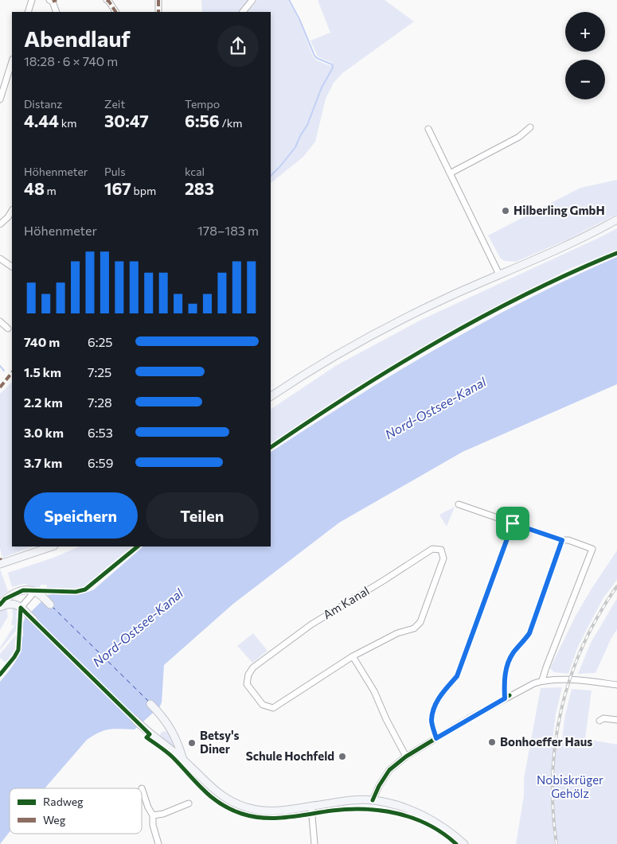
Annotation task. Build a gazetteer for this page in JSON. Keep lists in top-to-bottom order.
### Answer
{
  "streets": {
    "street": ["Am Kanal"]
  },
  "water": ["Nord-Ostsee-Kanal"],
  "parks": ["Nobiskrüger Gehölz"],
  "places": [
    "Hilberling GmbH",
    "Bonhoeffer Haus",
    "Betsy's Diner",
    "Schule Hochfeld"
  ],
  "legend": ["Radweg", "Weg"],
  "page": {
    "map_buttons": ["+", "−"],
    "heading": ["Abendlauf", "18:28 · 6 × 740 m"],
    "stats": [
      ["Distanz", "4.44 km"],
      ["Zeit", "30:47"],
      ["Tempo", "6:56 /km"],
      ["Höhenmeter", "48 m"],
      ["Puls", "167 bpm"],
      ["kcal", "283"]
    ],
    "chart": ["Höhenmeter", "178–183 m"],
    "list": [
      {
        "name": "740 m",
        "note": "6:25"
      },
      {
        "name": "1.5 km",
        "note": "7:25"
      },
      {
        "name": "2.2 km",
        "note": "7:28"
      },
      {
        "name": "3.0 km",
        "note": "6:53"
      },
      {
        "name": "3.7 km",
        "note": "6:59"
      }
    ],
    "buttons": ["Speichern", "Teilen"]
  }
}
